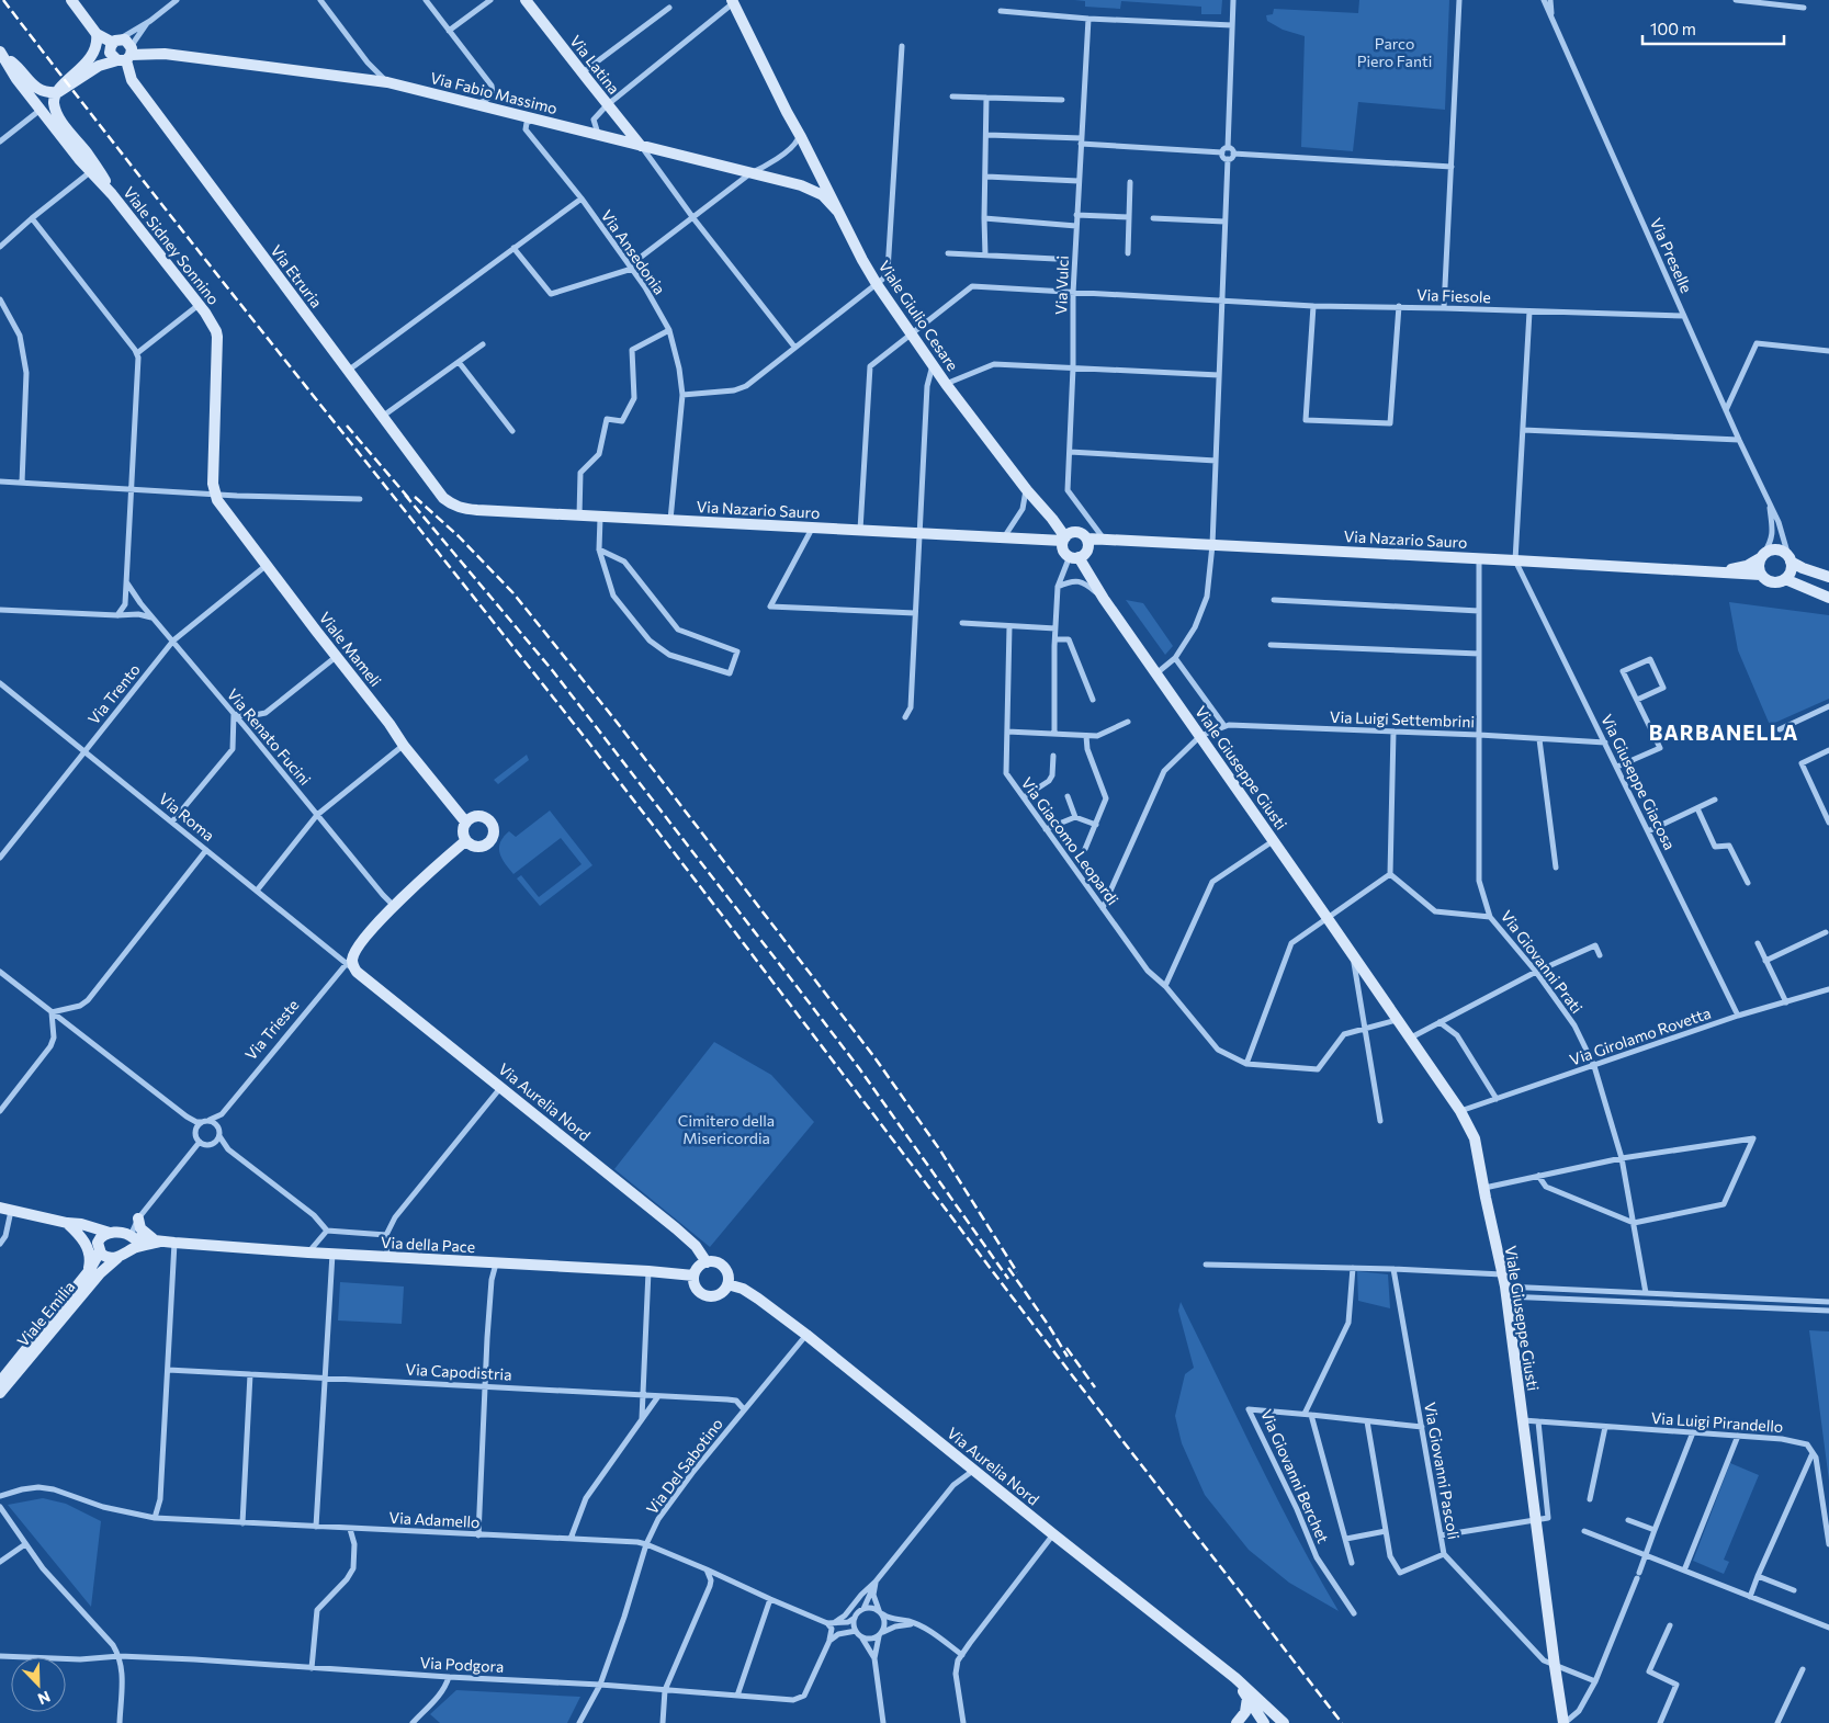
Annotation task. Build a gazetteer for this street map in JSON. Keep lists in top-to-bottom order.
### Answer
{
  "streets": {
    "street": [
      "Via Latina",
      "Via Fabio Massimo",
      "Viale Sidney Sonnino",
      "Via Ansedonia",
      "Via Preselle",
      "Via Etruria",
      "Via Vulci",
      "Via Fiesole",
      "Viale Giulio Cesare",
      "Via Nazario Sauro",
      "Viale Mameli",
      "Via Trento",
      "Via Luigi Settembrini",
      "Via Renato Fucini",
      "Viale Giuseppe Giusti",
      "Via Giuseppe Giacosa",
      "Via Roma",
      "Via Giacomo Leopardi",
      "Via Giovanni Prati",
      "Via Trieste",
      "Via Girolamo Rovetta",
      "Via Aurelia Nord",
      "Via della Pace",
      "Viale Emilia",
      "Via Capodistria",
      "Via Luigi Pirandello",
      "Via Del Sabotino",
      "Via Giovanni Pascoli",
      "Via Giovanni Berchet",
      "Via Adamello",
      "Via Podgora"
    ]
  },
  "crossings": [
    ["Via Latina", "Via Fabio Massimo"],
    ["Via Fabio Massimo", "Via Ansedonia"],
    ["Via Fabio Massimo", "Via Etruria"],
    ["Via Fabio Massimo", "Viale Giulio Cesare"],
    ["Viale Sidney Sonnino", "Viale Mameli"],
    ["Via Ansedonia", "Via Nazario Sauro"],
    ["Via Preselle", "Via Fiesole"],
    ["Via Preselle", "Via Nazario Sauro"],
    ["Via Etruria", "Via Nazario Sauro"],
    ["Via Vulci", "Via Fiesole"],
    ["Via Vulci", "Via Nazario Sauro"],
    ["Via Fiesole", "Viale Giulio Cesare"],
    ["Via Fiesole", "Via Nazario Sauro"],
    ["Viale Giulio Cesare", "Via Nazario Sauro"],
    ["Viale Giulio Cesare", "Viale Giuseppe Giusti"],
    ["Via Nazario Sauro", "Viale Giuseppe Giusti"],
    ["Via Nazario Sauro", "Via Giuseppe Giacosa"],
    ["Via Nazario Sauro", "Via Giovanni Prati"],
    ["Viale Mameli", "Via Trento"],
    ["Viale Mameli", "Via Trieste"],
    ["Via Trento", "Via Renato Fucini"],
    ["Via Trento", "Via Roma"],
    ["Via Luigi Settembrini", "Viale Giuseppe Giusti"],
    ["Via Luigi Settembrini", "Via Giuseppe Giacosa"],
    ["Via Luigi Settembrini", "Via Giovanni Prati"],
    ["Via Renato Fucini", "Via Trieste"],
    ["Viale Giuseppe Giusti", "Via Girolamo Rovetta"],
    ["Viale Giuseppe Giusti", "Via Luigi Pirandello"],
    ["Viale Giuseppe Giusti", "Via Giovanni Pascoli"],
    ["Via Giuseppe Giacosa", "Via Girolamo Rovetta"],
    ["Via Roma", "Via Trieste"],
    ["Via Roma", "Via Aurelia Nord"],
    ["Via Giovanni Prati", "Via Girolamo Rovetta"],
    ["Via Aurelia Nord", "Via della Pace"],
    ["Via Aurelia Nord", "Via Del Sabotino"],
    ["Via della Pace", "Viale Emilia"],
    ["Via Capodistria", "Via Del Sabotino"],
    ["Via Del Sabotino", "Via Adamello"],
    ["Via Del Sabotino", "Via Podgora"],
    ["Via Giovanni Pascoli", "Via Giovanni Berchet"]
  ],
  "districts": ["BARBANELLA"],
  "parks": ["Parco Piero Fanti", "Cimitero della Misericordia"],
  "scale_bar": "100 m",
  "north": "bottom right"
}
